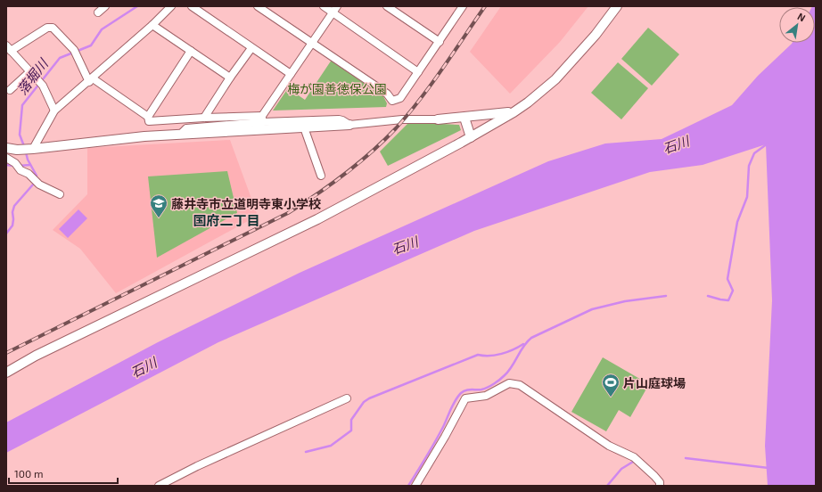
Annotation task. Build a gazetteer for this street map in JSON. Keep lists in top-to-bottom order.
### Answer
{
  "districts": ["国府二丁目"],
  "water": ["落堀川", "石川"],
  "parks": ["梅が園善徳保公園"],
  "places": {
    "school or university": ["藤井寺市立道明寺東小学校"],
    "sports": ["片山庭球場"]
  },
  "scale_bar": "100 m",
  "north": "top right"
}
